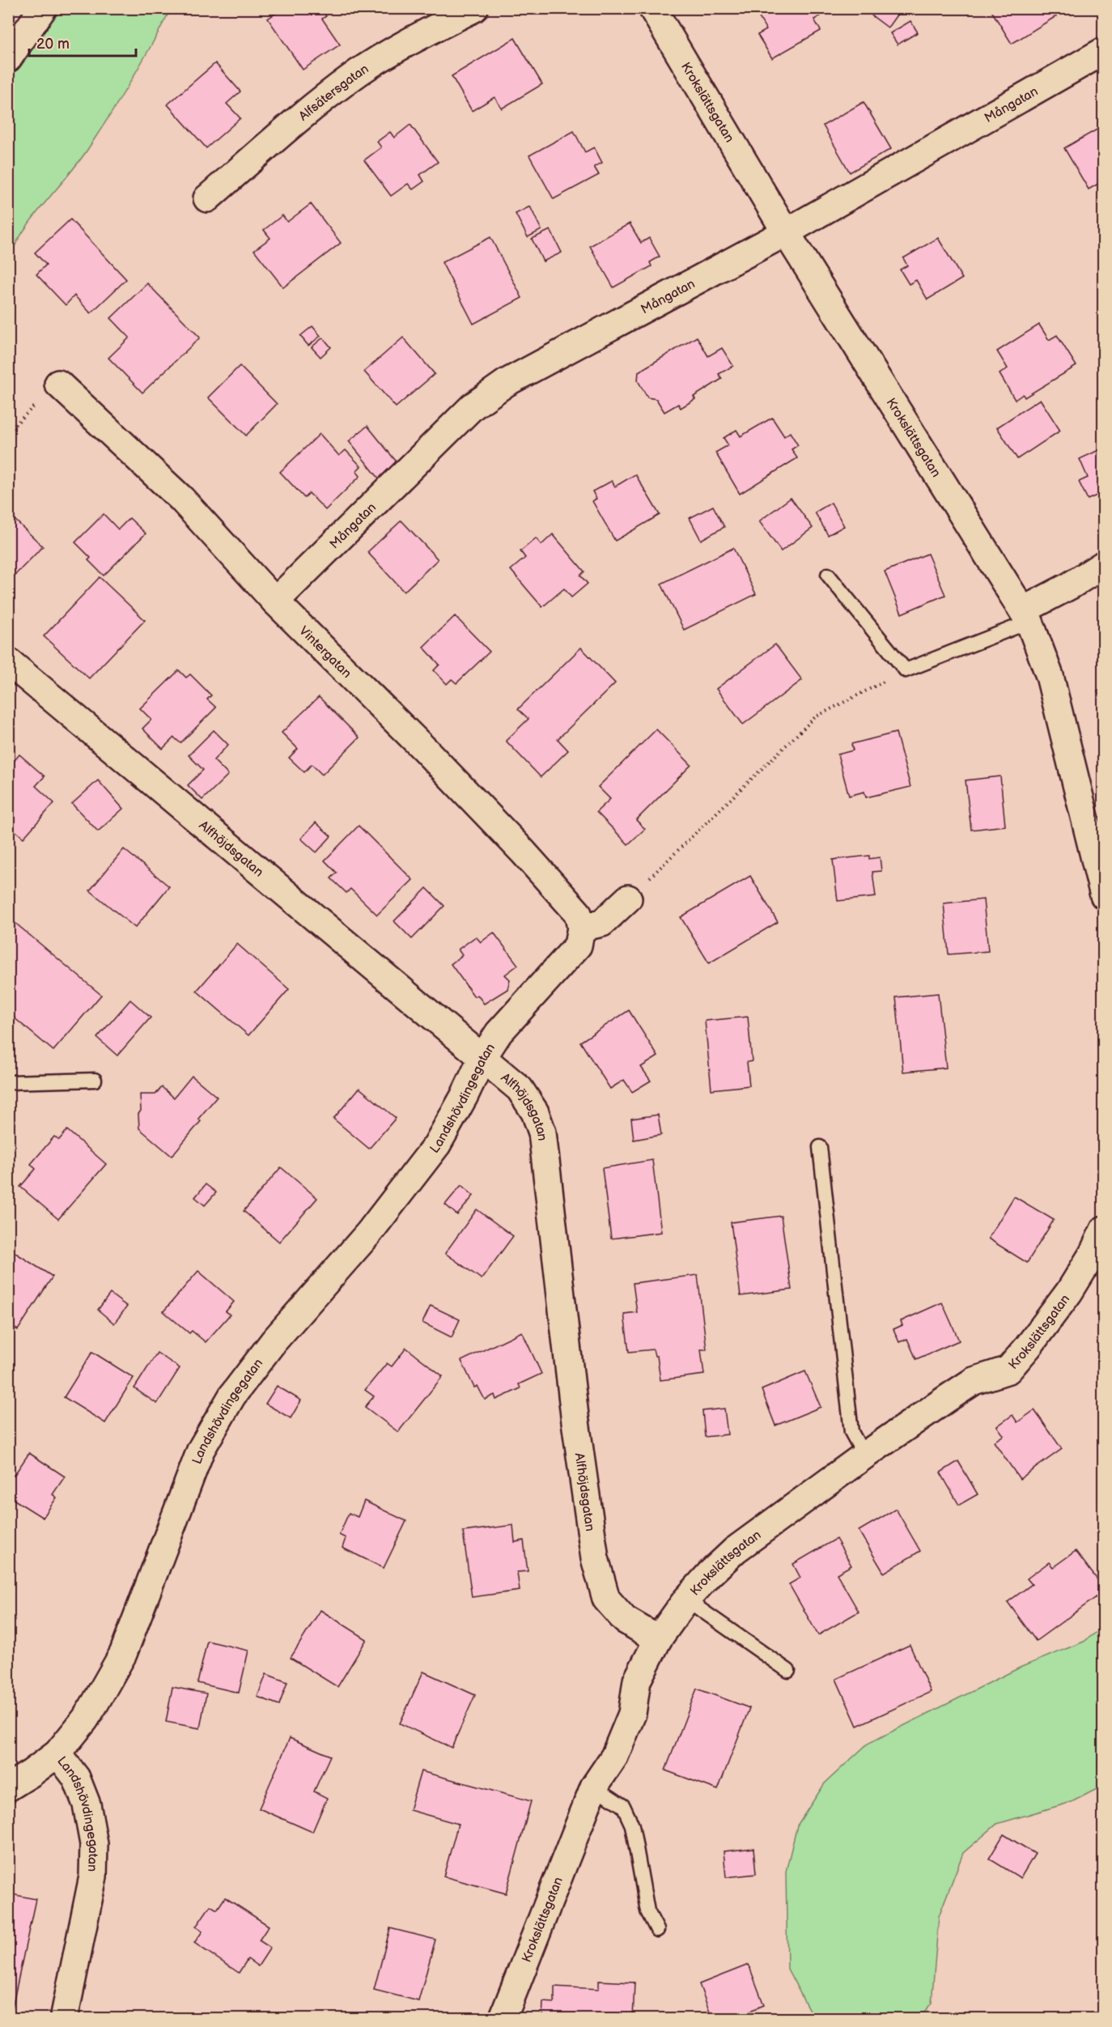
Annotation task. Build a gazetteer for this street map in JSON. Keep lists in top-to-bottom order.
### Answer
{
  "streets": {
    "street": [
      "Alfsätersgatan",
      "Krokslättsgatan",
      "Mångatan",
      "Vintergatan",
      "Alfhöjdsgatan",
      "Landshövdingegatan"
    ]
  },
  "crossings": [
    ["Krokslättsgatan", "Mångatan"],
    ["Krokslättsgatan", "Alfhöjdsgatan"],
    ["Mångatan", "Vintergatan"],
    ["Vintergatan", "Landshövdingegatan"],
    ["Alfhöjdsgatan", "Landshövdingegatan"]
  ],
  "scale_bar": "20 m"
}
